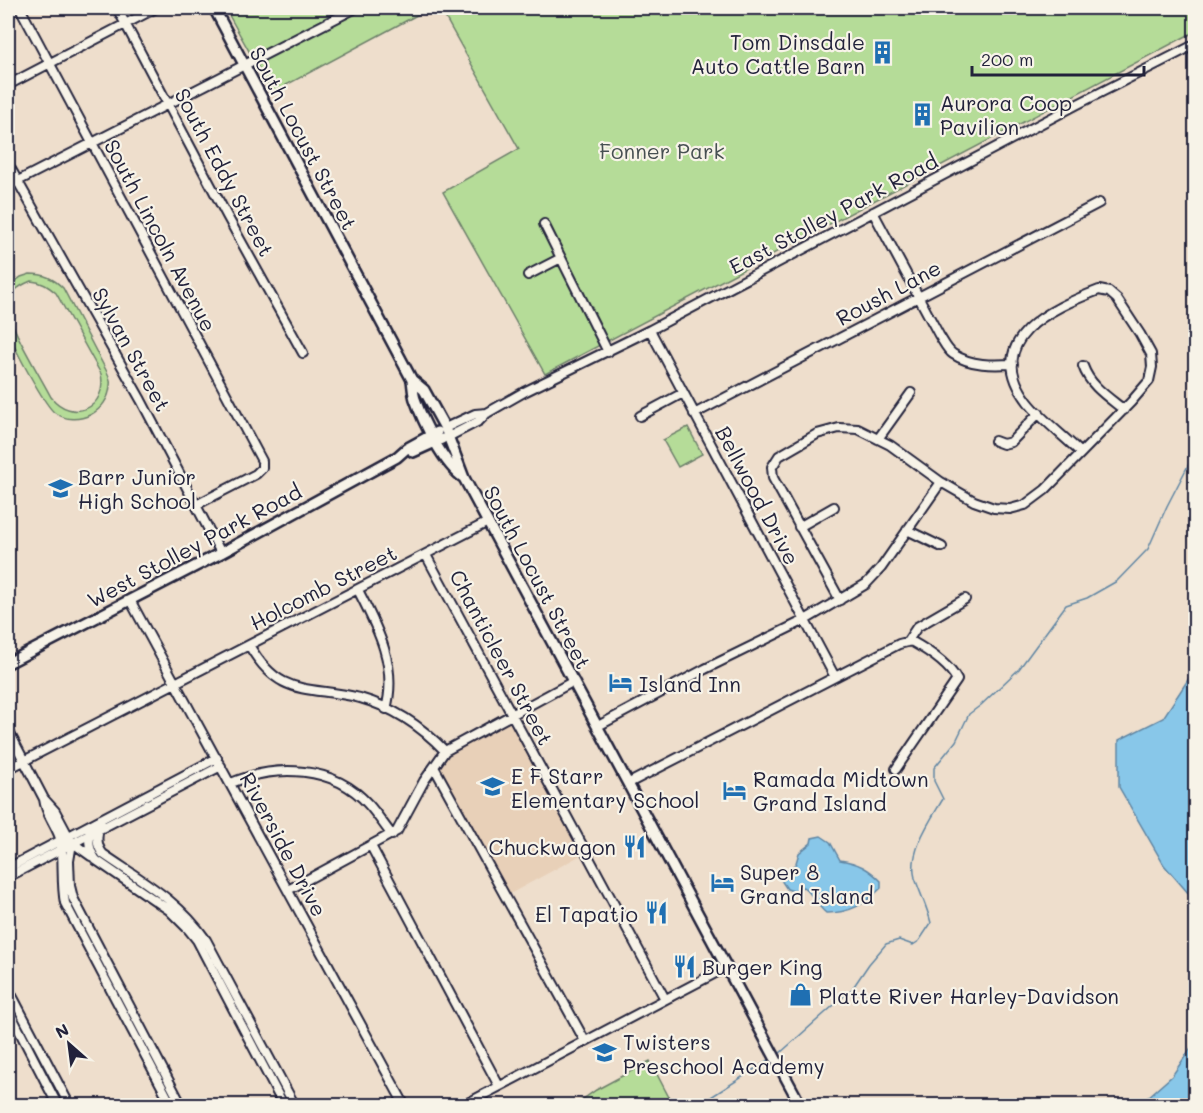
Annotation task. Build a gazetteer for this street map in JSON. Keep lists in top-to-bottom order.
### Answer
{
  "streets": {
    "main road": ["South Locust Street", "West Stolley Park Road"],
    "street": [
      "South Eddy Street",
      "East Stolley Park Road",
      "South Lincoln Avenue",
      "Roush Lane",
      "Sylvan Street",
      "Bellwood Drive",
      "Holcomb Street",
      "Chanticleer Street",
      "Riverside Drive"
    ]
  },
  "crossings": [
    ["South Locust Street", "East Stolley Park Road"],
    ["South Locust Street", "West Stolley Park Road"],
    ["South Locust Street", "Holcomb Street"],
    ["East Stolley Park Road", "Bellwood Drive"],
    ["East Stolley Park Road", "West Stolley Park Road"],
    ["South Lincoln Avenue", "Sylvan Street"],
    ["Roush Lane", "Bellwood Drive"],
    ["Sylvan Street", "West Stolley Park Road"],
    ["West Stolley Park Road", "Riverside Drive"],
    ["Holcomb Street", "Chanticleer Street"],
    ["Holcomb Street", "Riverside Drive"]
  ],
  "parks": ["Fonner Park"],
  "places": {
    "building": ["Tom Dinsdale Auto Cattle Barn", "Aurora Coop Pavilion"],
    "school or university": ["Barr Junior High School", "E F Starr Elementary School", "Twisters Preschool Academy"],
    "hotel": ["Island Inn", "Ramada Midtown Grand Island", "Super 8 Grand Island"],
    "restaurant": ["Chuckwagon", "El Tapatio", "Burger King"],
    "shop": ["Platte River Harley-Davidson"]
  },
  "scale_bar": "200 m",
  "north": "top left"
}
